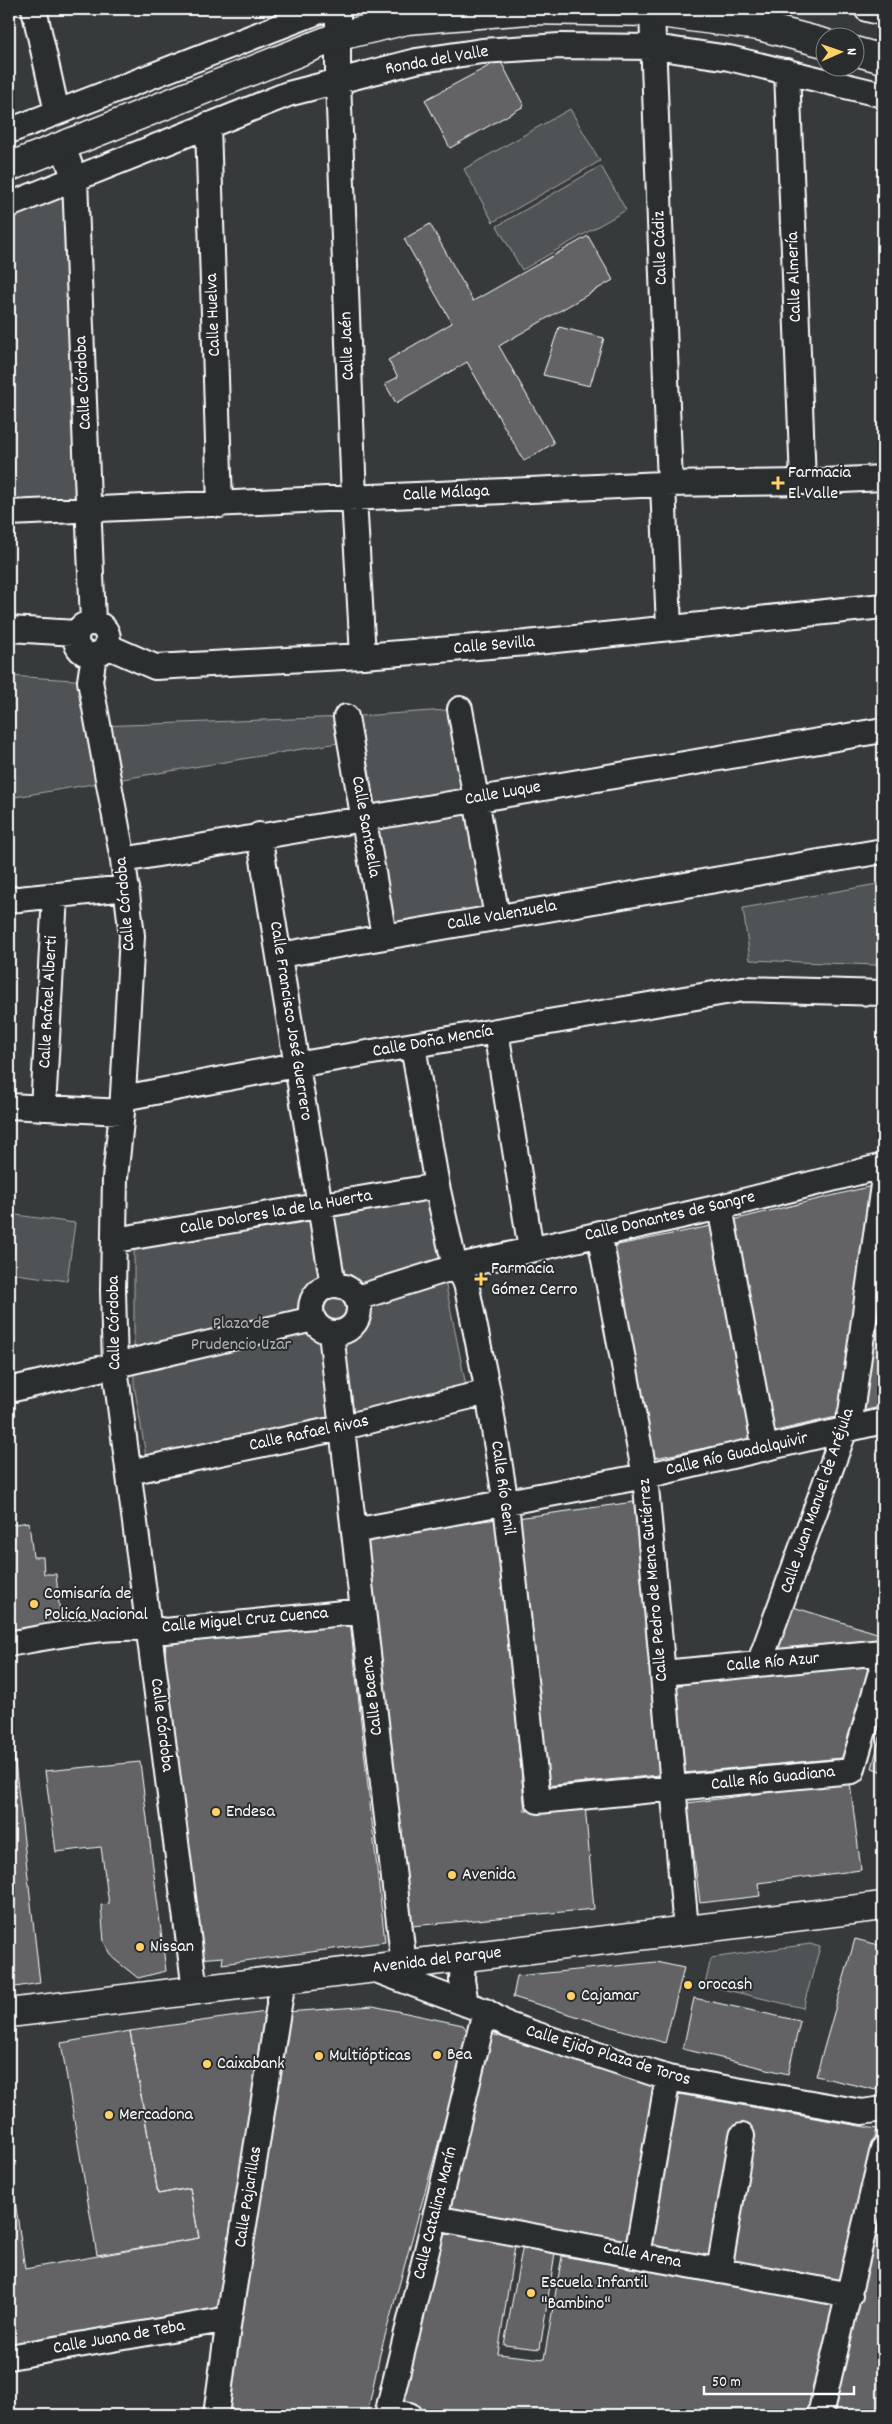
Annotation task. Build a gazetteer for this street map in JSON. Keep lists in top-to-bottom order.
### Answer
{
  "streets": {
    "street": [
      "Ronda del Valle",
      "Calle Cádiz",
      "Calle Almería",
      "Calle Huelva",
      "Calle Jaén",
      "Calle Córdoba",
      "Calle Málaga",
      "Calle Sevilla",
      "Calle Luque",
      "Calle Santaella",
      "Calle Valenzuela",
      "Calle Rafael Alberti",
      "Calle Francisco José Guerrero",
      "Calle Doña Mencía",
      "Calle Dolores la de la Huerta",
      "Calle Donantes de Sangre",
      "Calle Rafael Rivas",
      "Calle Río Guadalquivir",
      "Calle Río Genil",
      "Calle Juan Manuel de Aréjula",
      "Calle Pedro de Mena Gutiérrez",
      "Calle Miguel Cruz Cuenca",
      "Calle Río Azur",
      "Calle Baena",
      "Calle Río Guadiana",
      "Avenida del Parque",
      "Calle Ejido Plaza de Toros",
      "Calle Pajarillas",
      "Calle Catalina Marín",
      "Calle Arena",
      "Calle Juana de Teba"
    ]
  },
  "crossings": [
    ["Ronda del Valle", "Calle Cádiz"],
    ["Ronda del Valle", "Calle Almería"],
    ["Ronda del Valle", "Calle Huelva"],
    ["Ronda del Valle", "Calle Jaén"],
    ["Ronda del Valle", "Calle Córdoba"],
    ["Calle Cádiz", "Calle Málaga"],
    ["Calle Cádiz", "Calle Sevilla"],
    ["Calle Almería", "Calle Málaga"],
    ["Calle Huelva", "Calle Málaga"],
    ["Calle Jaén", "Calle Málaga"],
    ["Calle Jaén", "Calle Sevilla"],
    ["Calle Córdoba", "Calle Málaga"],
    ["Calle Córdoba", "Calle Sevilla"],
    ["Calle Córdoba", "Calle Luque"],
    ["Calle Córdoba", "Calle Doña Mencía"],
    ["Calle Córdoba", "Calle Dolores la de la Huerta"],
    ["Calle Córdoba", "Calle Rafael Rivas"],
    ["Calle Córdoba", "Calle Miguel Cruz Cuenca"],
    ["Calle Córdoba", "Avenida del Parque"],
    ["Calle Luque", "Calle Santaella"],
    ["Calle Luque", "Calle Francisco José Guerrero"],
    ["Calle Santaella", "Calle Valenzuela"],
    ["Calle Valenzuela", "Calle Francisco José Guerrero"],
    ["Calle Rafael Alberti", "Calle Doña Mencía"],
    ["Calle Francisco José Guerrero", "Calle Doña Mencía"],
    ["Calle Francisco José Guerrero", "Calle Dolores la de la Huerta"],
    ["Calle Francisco José Guerrero", "Calle Donantes de Sangre"],
    ["Calle Francisco José Guerrero", "Calle Baena"],
    ["Calle Doña Mencía", "Calle Río Genil"],
    ["Calle Dolores la de la Huerta", "Calle Río Genil"],
    ["Calle Donantes de Sangre", "Calle Río Genil"],
    ["Calle Donantes de Sangre", "Calle Pedro de Mena Gutiérrez"],
    ["Calle Donantes de Sangre", "Calle Baena"],
    ["Calle Rafael Rivas", "Calle Río Genil"],
    ["Calle Rafael Rivas", "Calle Baena"],
    ["Calle Río Guadalquivir", "Calle Río Genil"],
    ["Calle Río Guadalquivir", "Calle Juan Manuel de Aréjula"],
    ["Calle Río Guadalquivir", "Calle Pedro de Mena Gutiérrez"],
    ["Calle Río Guadalquivir", "Calle Baena"],
    ["Calle Río Genil", "Calle Pedro de Mena Gutiérrez"],
    ["Calle Río Genil", "Calle Río Guadiana"],
    ["Calle Juan Manuel de Aréjula", "Calle Río Azur"],
    ["Calle Pedro de Mena Gutiérrez", "Calle Río Azur"],
    ["Calle Pedro de Mena Gutiérrez", "Calle Río Guadiana"],
    ["Calle Pedro de Mena Gutiérrez", "Avenida del Parque"],
    ["Calle Miguel Cruz Cuenca", "Calle Baena"],
    ["Calle Baena", "Avenida del Parque"],
    ["Avenida del Parque", "Calle Ejido Plaza de Toros"],
    ["Avenida del Parque", "Calle Pajarillas"],
    ["Calle Ejido Plaza de Toros", "Calle Catalina Marín"],
    ["Calle Pajarillas", "Calle Juana de Teba"],
    ["Calle Catalina Marín", "Calle Arena"]
  ],
  "parks": ["Plaza de Prudencio Uzar"],
  "places": {
    "health": ["Farmacia El Valle", "Farmacia Gómez Cerro"],
    "other": [
      "Comisaría de Policía Nacional",
      "Endesa",
      "Avenida",
      "Nissan",
      "orocash",
      "Cajamar",
      "Bea",
      "Multiópticas",
      "Caixabank",
      "Mercadona",
      "Escuela Infantil \"Bambino\""
    ]
  },
  "scale_bar": "50 m",
  "north": "right"
}
